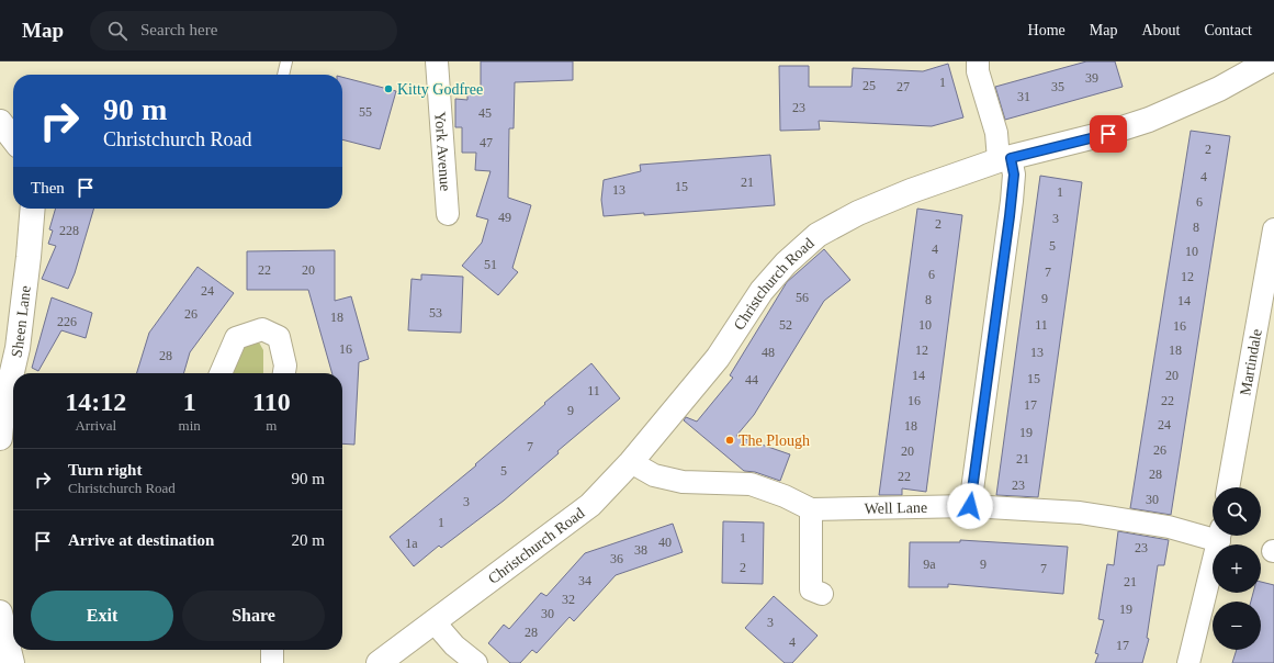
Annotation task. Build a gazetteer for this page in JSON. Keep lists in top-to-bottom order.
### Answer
{
  "streets": {
    "street": [
      "York Avenue",
      "Christchurch Road",
      "Sheen Lane",
      "Martindale",
      "Well Lane"
    ]
  },
  "crossings": [
    ["Christchurch Road", "Well Lane"]
  ],
  "places": ["Kitty Godfree", "The Plough"],
  "house_numbers": [
    "39",
    "1",
    "25",
    "27",
    "35",
    "31",
    "23",
    "55",
    "45",
    "47",
    "2",
    "4",
    "21",
    "15",
    "13",
    "1",
    "6",
    "49",
    "3",
    "2",
    "8",
    "228",
    "5",
    "4",
    "10",
    "51",
    "22",
    "20",
    "7",
    "6",
    "12",
    "24",
    "56",
    "9",
    "8",
    "14",
    "53",
    "26",
    "18",
    "226",
    "52",
    "10",
    "11",
    "16",
    "16",
    "12",
    "18",
    "48",
    "13",
    "28",
    "14",
    "20",
    "15",
    "44",
    "11",
    "16",
    "22",
    "17",
    "9",
    "24",
    "18",
    "19",
    "7",
    "26",
    "20",
    "21",
    "5",
    "28",
    "22",
    "23",
    "30",
    "3",
    "1",
    "1",
    "40",
    "1a",
    "23",
    "38",
    "36",
    "9a",
    "9",
    "2",
    "7",
    "34",
    "21",
    "32",
    "19",
    "30",
    "3",
    "28",
    "4",
    "17"
  ],
  "page": {
    "header": "Map",
    "search": "Search here",
    "nav": [
      "Home",
      "Map",
      "About",
      "Contact"
    ],
    "turn": ["90 m", "Christchurch Road"],
    "then": "Then",
    "eta": [
      "14:12",
      "Arrival",
      "1",
      "min",
      "110",
      "m"
    ],
    "list": [
      {
        "name": "Turn right",
        "note": "Christchurch Road",
        "value": "90 m"
      },
      {
        "name": "Arrive at destination",
        "value": "20 m"
      }
    ],
    "map_buttons": ["+", "−"],
    "buttons": ["Exit", "Share"]
  }
}
